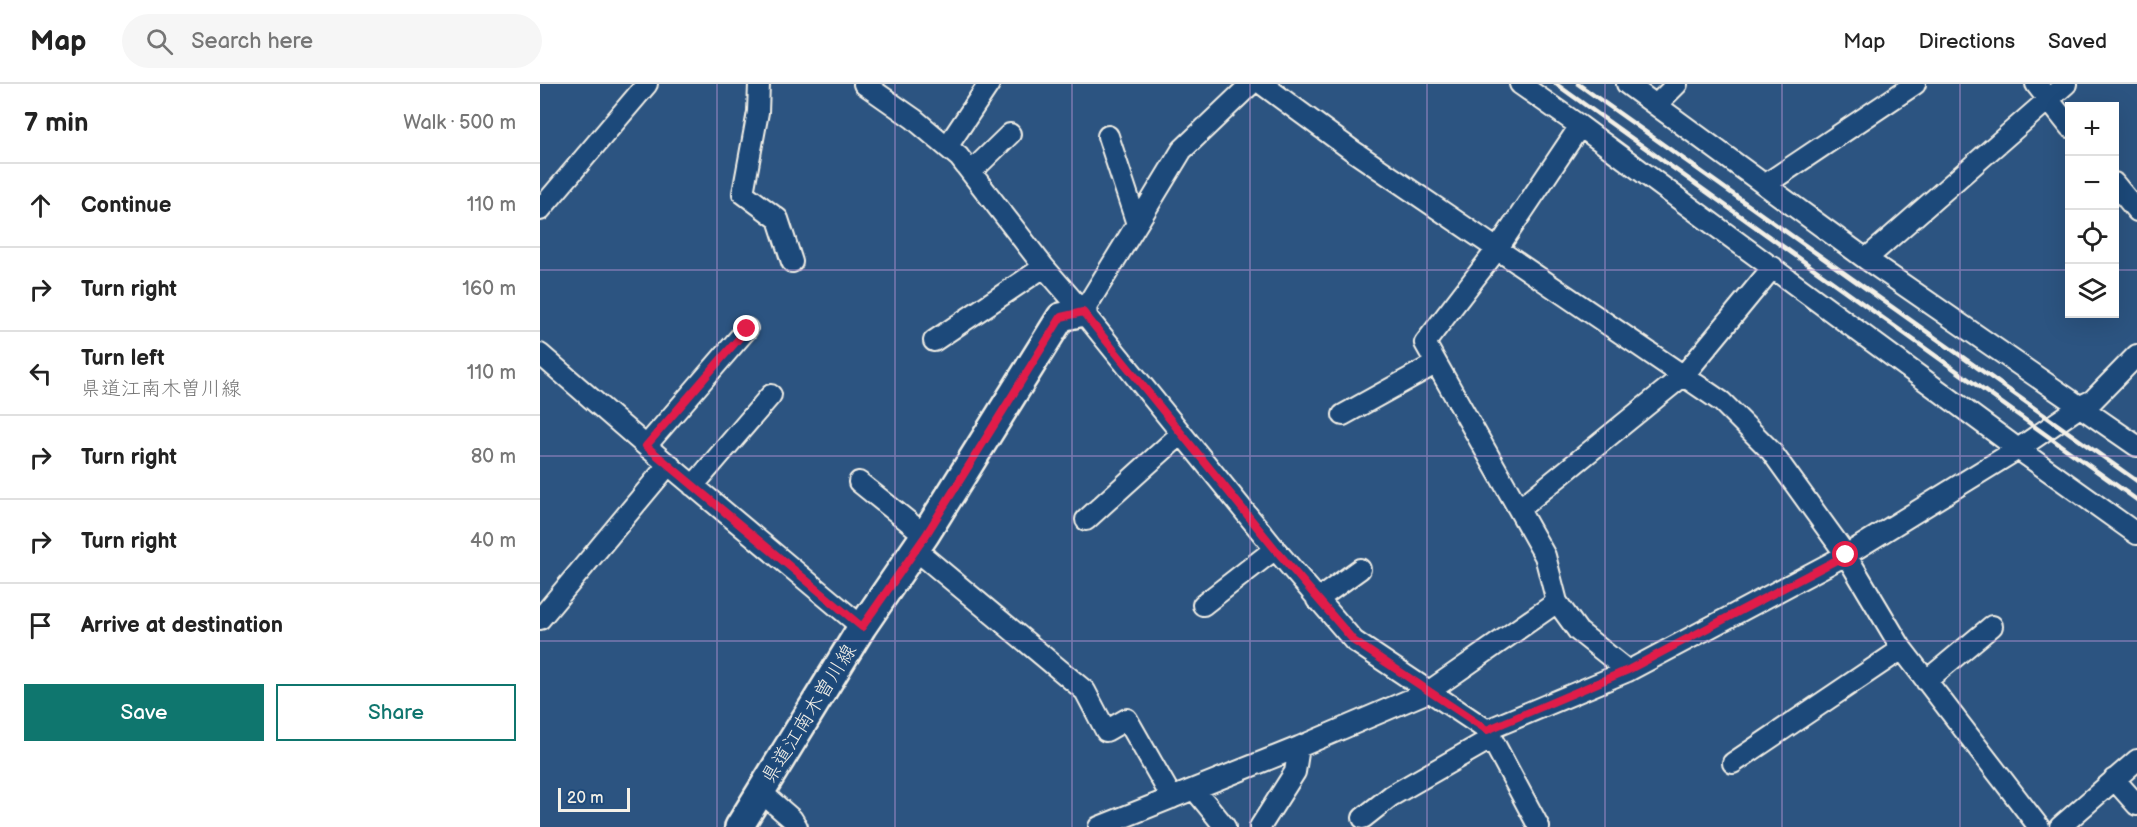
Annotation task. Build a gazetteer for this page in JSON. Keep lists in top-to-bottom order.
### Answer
{
  "streets": {
    "main road": ["県道江南木曽川線"]
  },
  "scale_bar": "20 m",
  "page": {
    "header": "Map",
    "search": "Search here",
    "nav": ["Map", "Directions", "Saved"],
    "heading": ["7 min", "Walk · 500 m"],
    "map_buttons": ["+", "−"],
    "list": [
      ["Continue", "110 m"],
      ["Turn right", "160 m"],
      ["Turn left", "県道江南木曽川線", "110 m"],
      ["Turn right", "80 m"],
      ["Turn right", "40 m"],
      "Arrive at destination"
    ],
    "buttons": ["Save", "Share"],
    "scale": "20 m"
  }
}
